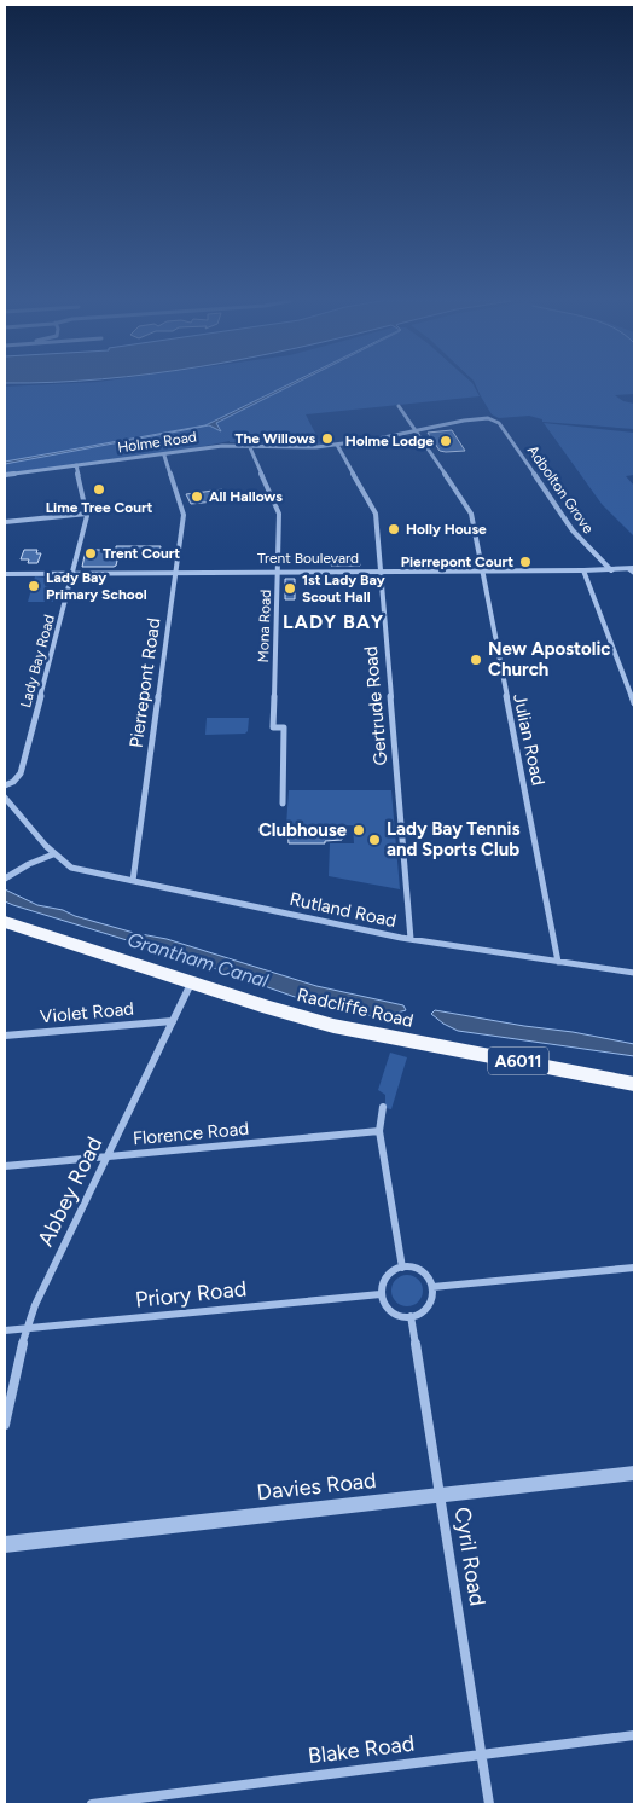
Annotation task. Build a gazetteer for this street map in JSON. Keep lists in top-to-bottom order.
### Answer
{
  "streets": {
    "highway": ["Radcliffe Road", "A6011"],
    "street": [
      "Holme Road",
      "Adbolton Grove",
      "Trent Boulevard",
      "Mona Road",
      "Lady Bay Road",
      "Pierrepont Road",
      "Gertrude Road",
      "Julian Road",
      "Rutland Road",
      "Violet Road",
      "Florence Road",
      "Abbey Road",
      "Priory Road",
      "Davies Road",
      "Cyril Road",
      "Blake Road"
    ]
  },
  "crossings": [
    ["Holme Road", "Adbolton Grove"],
    ["Holme Road", "Mona Road"],
    ["Holme Road", "Lady Bay Road"],
    ["Holme Road", "Pierrepont Road"],
    ["Holme Road", "Gertrude Road"],
    ["Holme Road", "Julian Road"],
    ["Adbolton Grove", "Trent Boulevard"],
    ["Trent Boulevard", "Mona Road"],
    ["Trent Boulevard", "Lady Bay Road"],
    ["Trent Boulevard", "Pierrepont Road"],
    ["Trent Boulevard", "Gertrude Road"],
    ["Trent Boulevard", "Julian Road"],
    ["Pierrepont Road", "Rutland Road"],
    ["Gertrude Road", "Rutland Road"],
    ["Julian Road", "Rutland Road"],
    ["Radcliffe Road", "Abbey Road"],
    ["Violet Road", "Abbey Road"],
    ["Florence Road", "Abbey Road"],
    ["Abbey Road", "Priory Road"],
    ["Priory Road", "Cyril Road"],
    ["Davies Road", "Cyril Road"],
    ["Cyril Road", "Blake Road"]
  ],
  "districts": ["LADY BAY"],
  "water": ["Grantham Canal"],
  "places": [
    "The Willows",
    "Holme Lodge",
    "Lime Tree Court",
    "All Hallows",
    "Holly House",
    "Trent Court",
    "Pierrepont Court",
    "Lady Bay Primary School",
    "1st Lady Bay Scout Hall",
    "New Apostolic Church",
    "Clubhouse",
    "Lady Bay Tennis and Sports Club"
  ]
}
